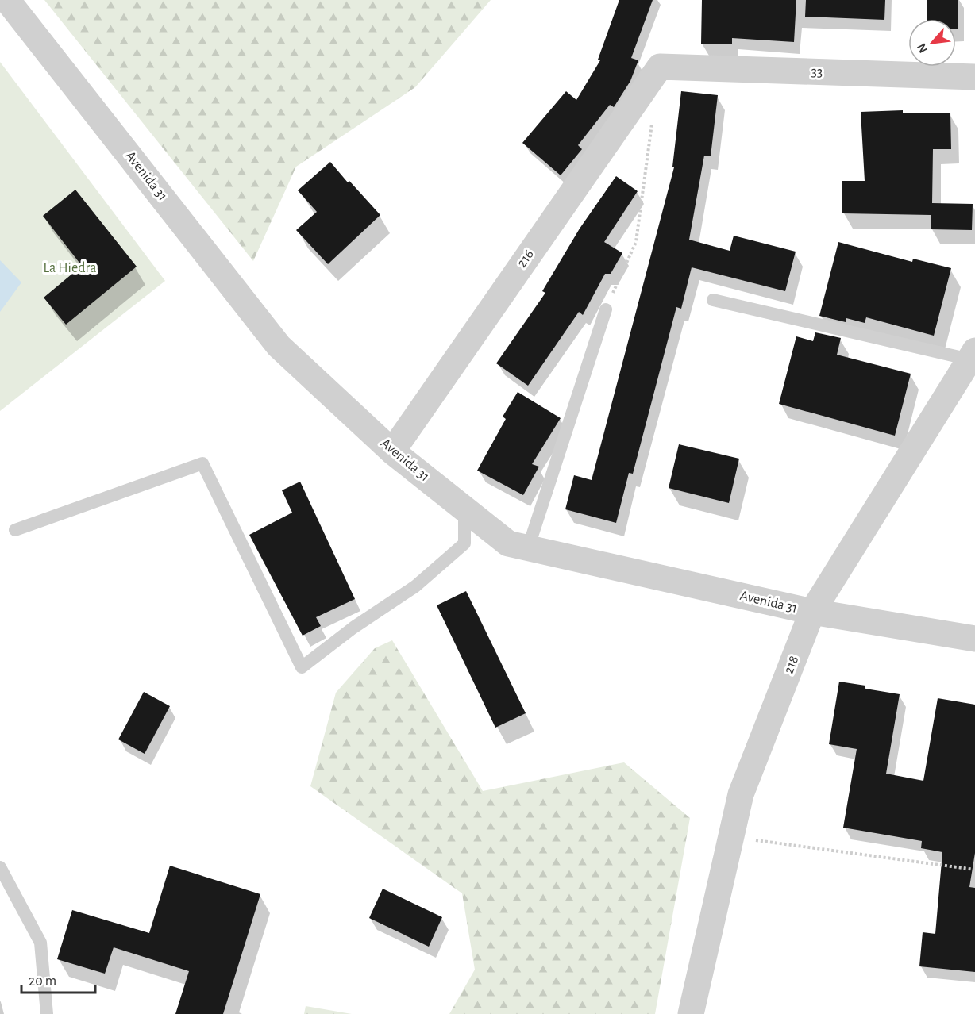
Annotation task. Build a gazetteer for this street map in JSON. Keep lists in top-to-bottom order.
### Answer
{
  "streets": {
    "street": [
      "33",
      "Avenida 31",
      "216",
      "218"
    ]
  },
  "crossings": [
    ["33", "216"],
    ["Avenida 31", "216"],
    ["Avenida 31", "218"]
  ],
  "parks": ["La Hiedra"],
  "scale_bar": "20 m",
  "north": "bottom left"
}
